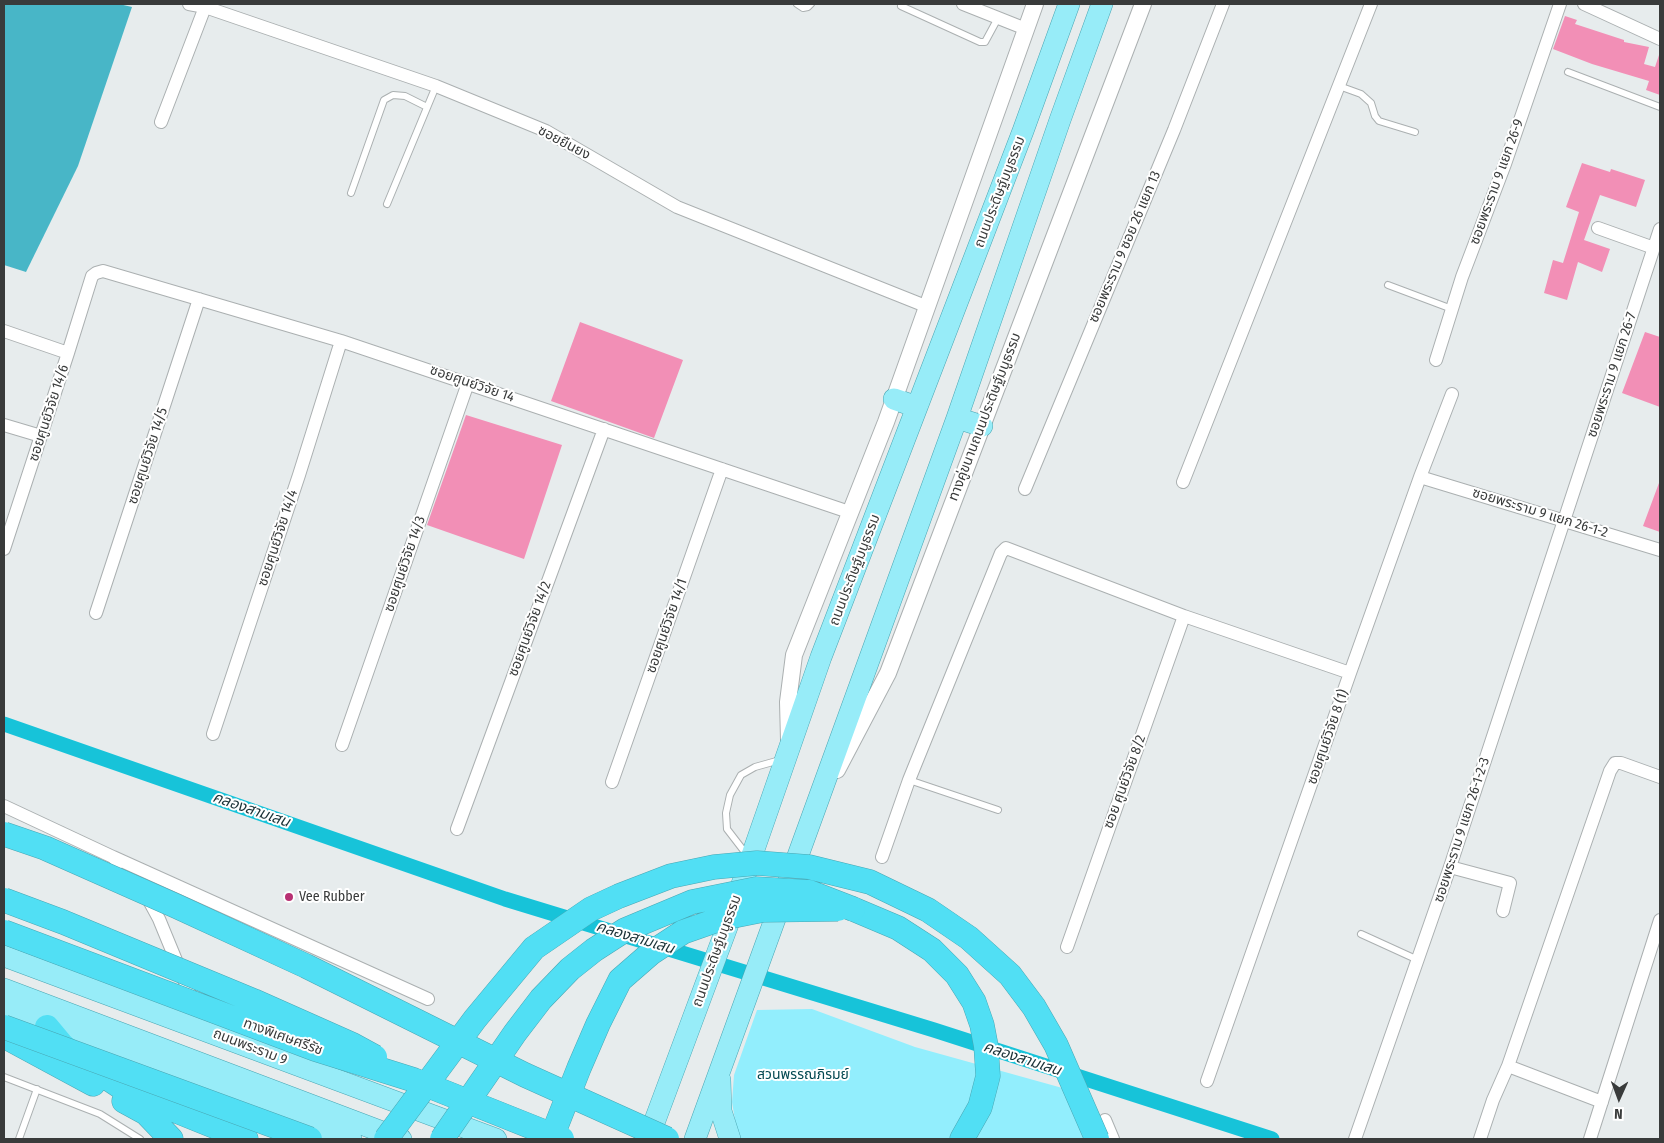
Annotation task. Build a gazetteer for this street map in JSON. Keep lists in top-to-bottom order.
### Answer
{
  "streets": {
    "highway": ["ทางพิเศษศรีรัช"],
    "main road": ["ถนนประดิษฐ์มนูธรรม", "ถนนพระราม 9"],
    "street": [
      "ซอยยืนยง",
      "ซอยพระราม 9 แยก 26-9",
      "ซอยพระราม 9 ซอย 26 แยก 13",
      "ซอยพระราม 9 แยก 26-7",
      "ซอยศูนย์วิจัย 14",
      "ซอยศูนย์วิจัย 14/6",
      "ทางคู่ขนานถนนประดิษฐ์มนูธรรม",
      "ซอยศูนย์วิจัย 14/5",
      "ซอยพระราม 9 แยก 26-1-2",
      "ซอยศูนย์วิจัย 14/4",
      "ซอยศูนย์วิจัย 14/3",
      "ซอยศูนย์วิจัย 14/1",
      "ซอยศูนย์วิจัย 14/2",
      "ซอยศูนย์วิจัย 8 (1)",
      "ซอย ศูนย์วิจัย 8/2",
      "ซอยพระราม 9 แยก 26-1-2-3"
    ]
  },
  "crossings": [
    ["ซอยพระราม 9 แยก 26-7", "ซอยพระราม 9 แยก 26-1-2"],
    ["ซอยพระราม 9 แยก 26-7", "ซอยพระราม 9 แยก 26-1-2-3"],
    ["ซอยศูนย์วิจัย 14", "ซอยศูนย์วิจัย 14/6"],
    ["ซอยศูนย์วิจัย 14", "ซอยศูนย์วิจัย 14/5"],
    ["ซอยศูนย์วิจัย 14", "ซอยศูนย์วิจัย 14/4"],
    ["ซอยศูนย์วิจัย 14", "ซอยศูนย์วิจัย 14/3"],
    ["ซอยศูนย์วิจัย 14", "ซอยศูนย์วิจัย 14/1"],
    ["ซอยศูนย์วิจัย 14", "ซอยศูนย์วิจัย 14/2"],
    ["ซอยพระราม 9 แยก 26-1-2", "ซอยศูนย์วิจัย 8 (1)"],
    ["ซอยพระราม 9 แยก 26-1-2", "ซอยพระราม 9 แยก 26-1-2-3"]
  ],
  "water": ["คลองสามเสน"],
  "parks": ["สวนพรรณภิรมย์"],
  "places": ["Vee Rubber"],
  "north": "bottom"
}
